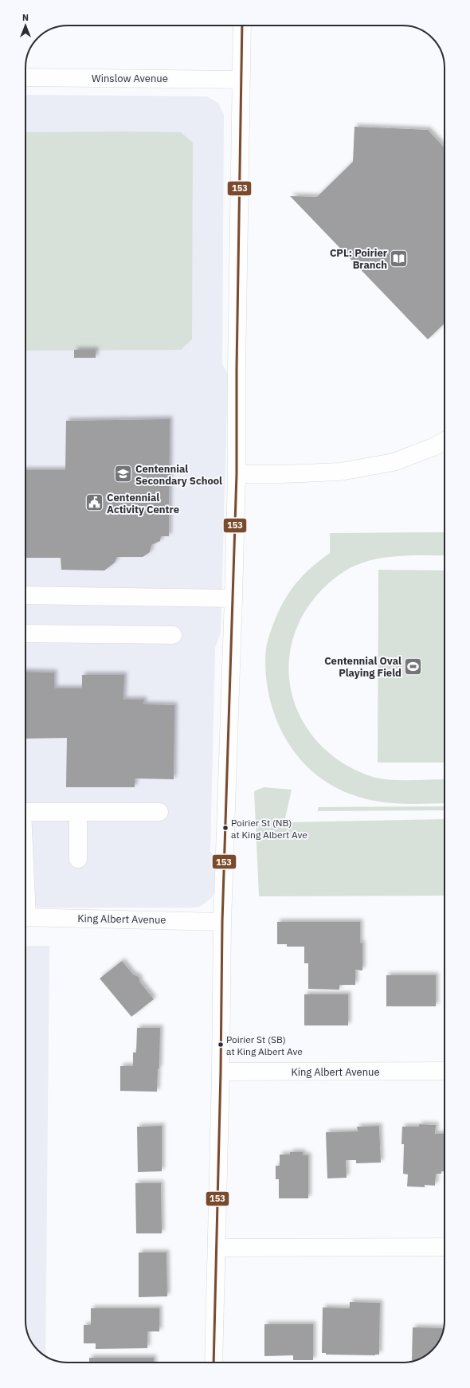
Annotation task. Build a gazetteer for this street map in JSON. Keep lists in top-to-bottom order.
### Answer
{
  "streets": {
    "street": ["Winslow Avenue", "King Albert Avenue"]
  },
  "places": {
    "library": ["CPL: Poirier Branch"],
    "school or university": ["Centennial Secondary School"],
    "public building": ["Centennial Activity Centre"],
    "sports": ["Centennial Oval Playing Field"],
    "other": ["Poirier St (NB) at King Albert Ave", "Poirier St (SB) at King Albert Ave"]
  },
  "lines": ["transit line 153"],
  "north": "top"
}
